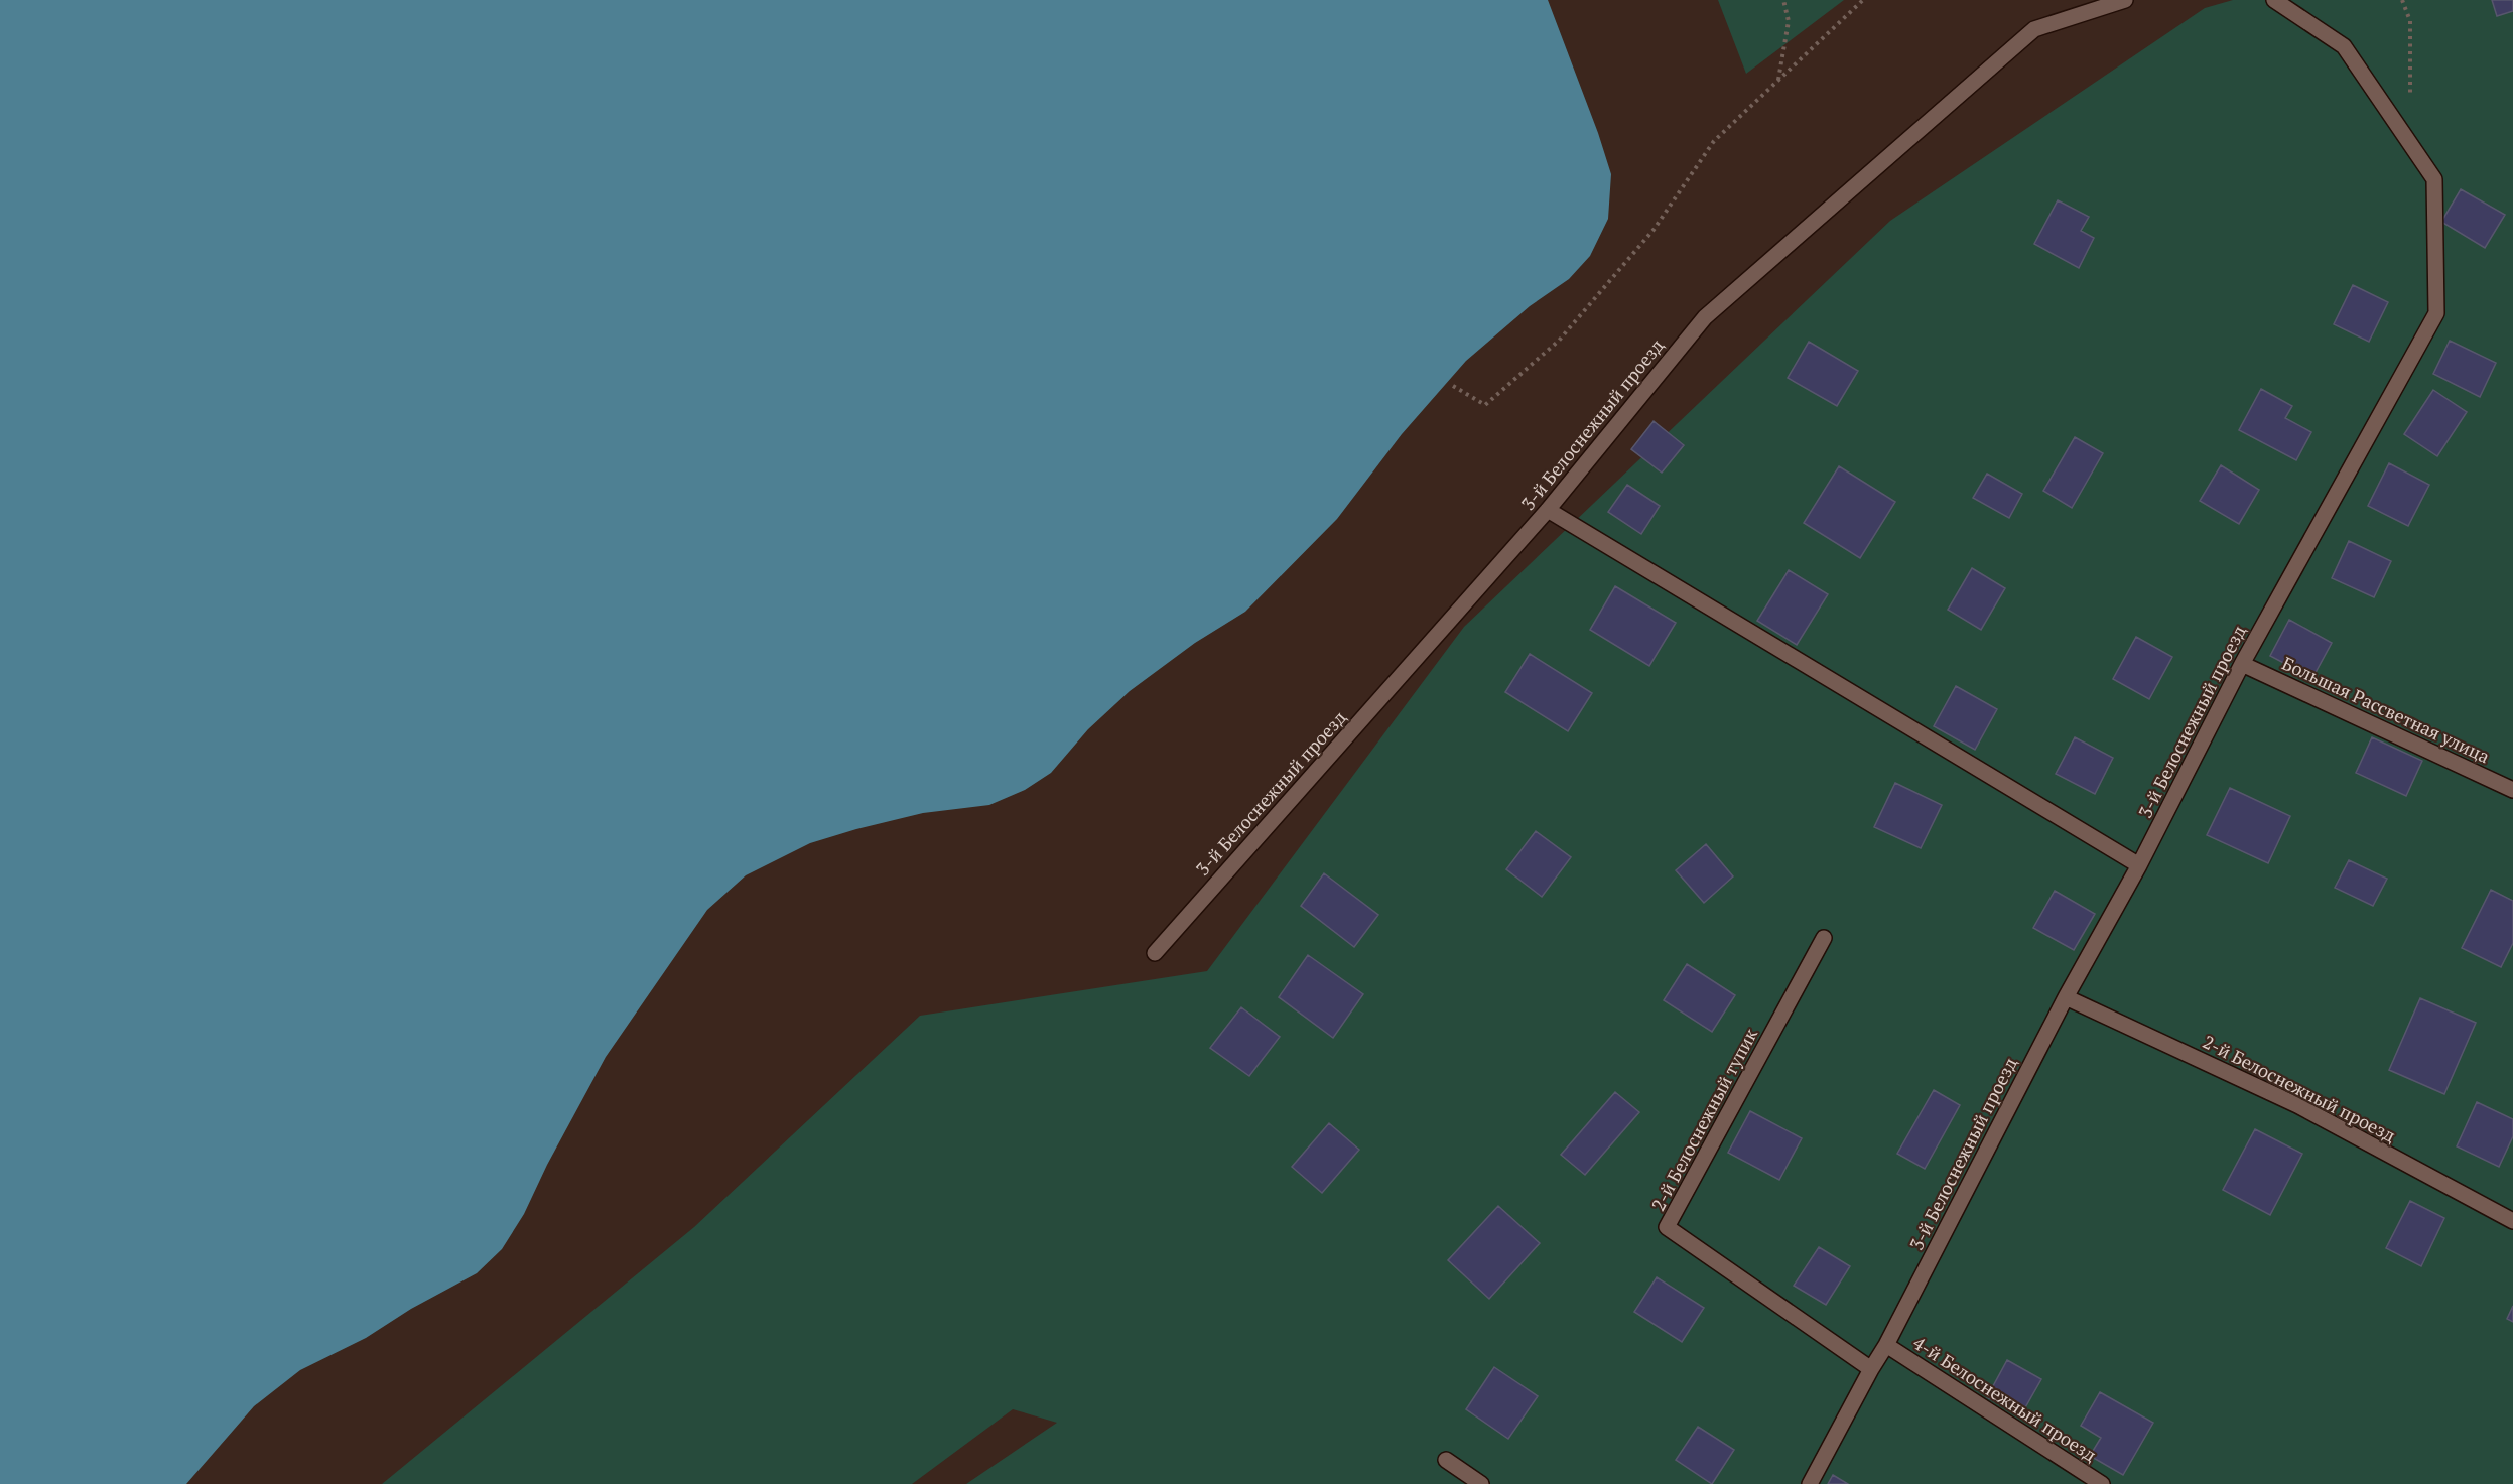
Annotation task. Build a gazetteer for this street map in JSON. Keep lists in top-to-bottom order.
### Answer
{
  "streets": {
    "lane": [
      "3-й Белоснежный проезд",
      "Большая Рассветная улица",
      "2-й Белоснежный проезд",
      "2-й Белоснежный тупик",
      "4-й Белоснежный проезд"
    ]
  },
  "crossings": [
    ["3-й Белоснежный проезд", "Большая Рассветная улица"],
    ["3-й Белоснежный проезд", "2-й Белоснежный проезд"],
    ["3-й Белоснежный проезд", "2-й Белоснежный тупик"],
    ["3-й Белоснежный проезд", "4-й Белоснежный проезд"]
  ]
}
